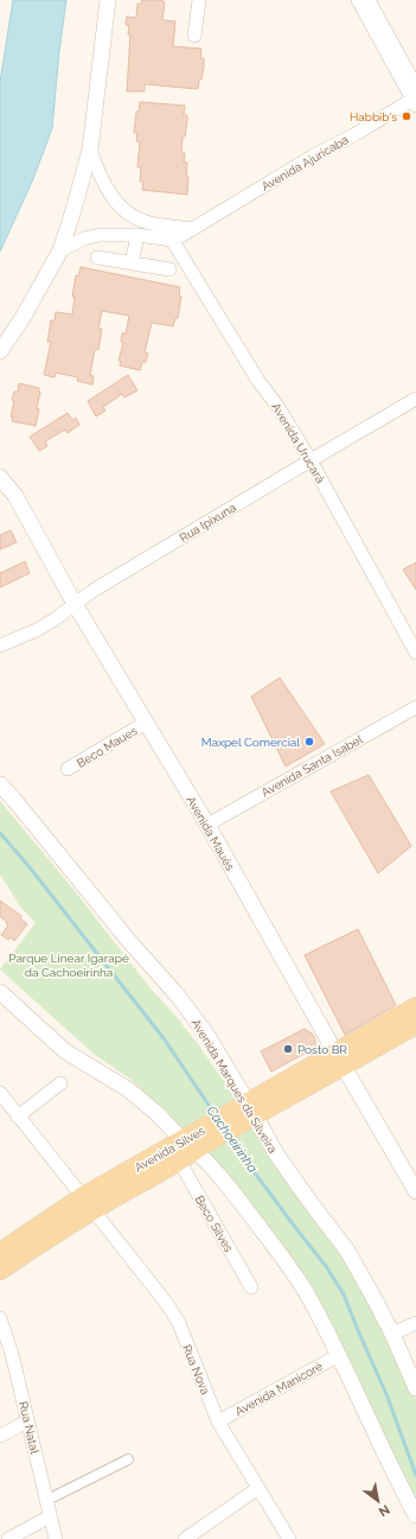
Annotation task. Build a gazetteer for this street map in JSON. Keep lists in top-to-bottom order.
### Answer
{
  "streets": {
    "main road": ["Avenida Silves"],
    "street": [
      "Avenida Ajuricaba",
      "Avenida Urucará",
      "Rua Ipixuna",
      "Beco Maues",
      "Avenida Santa Isabel",
      "Avenida Maués",
      "Avenida Marques da Silveira",
      "Beco Silves",
      "Rua Nova",
      "Avenida Manicoré",
      "Rua Natal"
    ]
  },
  "crossings": [
    ["Avenida Ajuricaba", "Avenida Urucará"],
    ["Avenida Urucará", "Rua Ipixuna"],
    ["Rua Ipixuna", "Avenida Maués"],
    ["Beco Maues", "Avenida Maués"],
    ["Avenida Santa Isabel", "Avenida Maués"],
    ["Avenida Maués", "Avenida Silves"],
    ["Avenida Marques da Silveira", "Avenida Silves"],
    ["Avenida Silves", "Beco Silves"],
    ["Avenida Silves", "Rua Nova"],
    ["Rua Nova", "Avenida Manicoré"]
  ],
  "water": ["Cachoeirinha"],
  "parks": ["Parque Linear Igarapé da Cachoeirinha"],
  "places": ["Habbib's", "Maxpel Comercial", "Posto BR"],
  "north": "bottom right"
}
